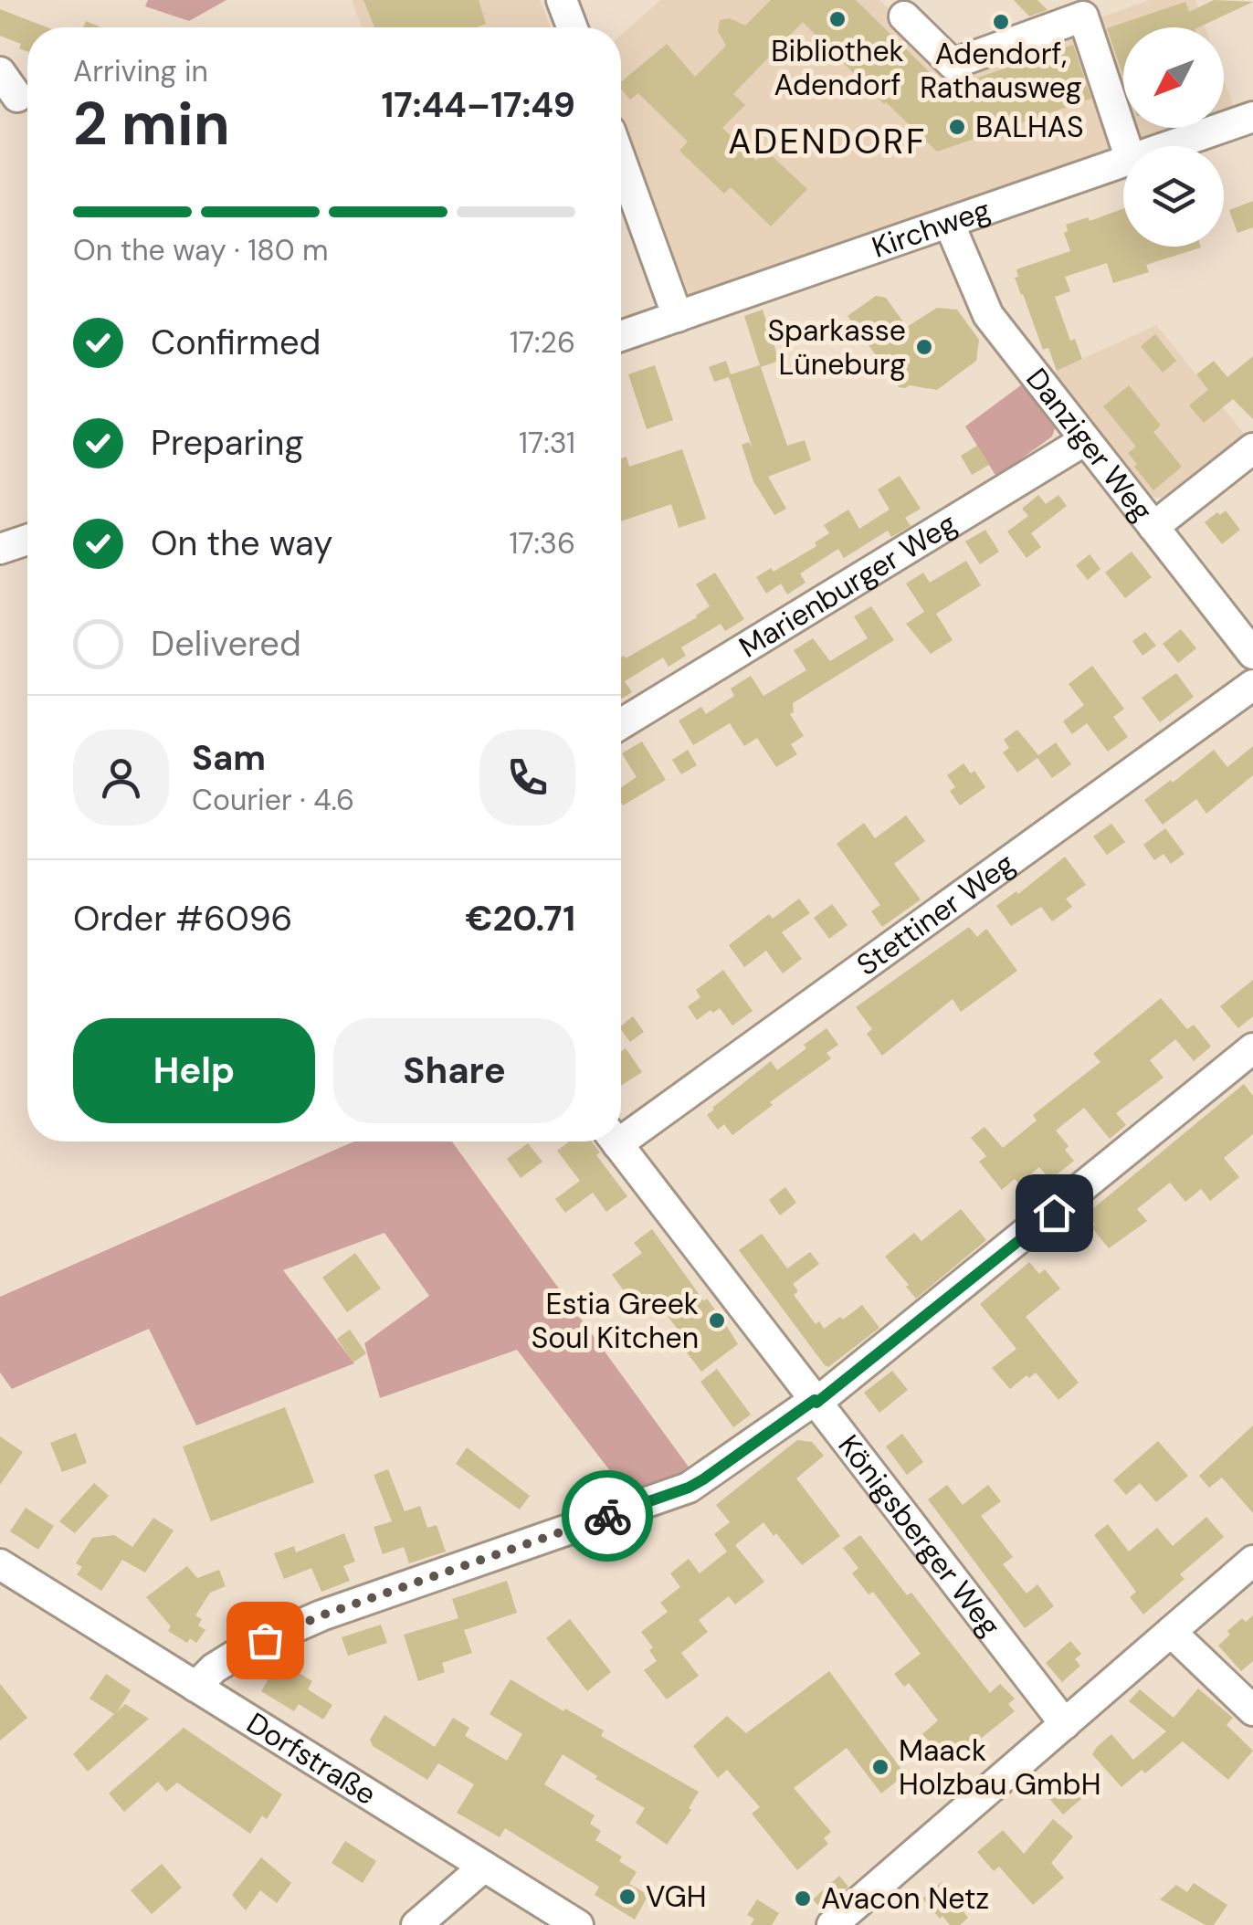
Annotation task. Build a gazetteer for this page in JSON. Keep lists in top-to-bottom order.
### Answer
{
  "streets": {
    "street": [
      "Kirchweg",
      "Danziger Weg",
      "Marienburger Weg",
      "Stettiner Weg",
      "Königsberger Weg",
      "Dorfstraße"
    ]
  },
  "crossings": [
    ["Kirchweg", "Danziger Weg"],
    ["Danziger Weg", "Marienburger Weg"]
  ],
  "districts": ["ADENDORF"],
  "places": [
    "Bibliothek Adendorf",
    "Adendorf, Rathausweg",
    "BALHAS",
    "Sparkasse Lüneburg",
    "Estia Greek Soul Kitchen",
    "Maack Holzbau GmbH",
    "VGH",
    "Avacon Netz"
  ],
  "north": "bottom left",
  "page": {
    "heading": ["2 min", "Arriving in", "17:44–17:49"],
    "panel": [
      "Sam",
      "Courier · 4.6",
      "Order #6096",
      "€20.71"
    ],
    "bar": "On the way · 180 m",
    "list": [
      ["Confirmed", "17:26"],
      ["Preparing", "17:31"],
      ["On the way", "17:36"],
      "Delivered"
    ],
    "buttons": ["Help", "Share"]
  }
}
